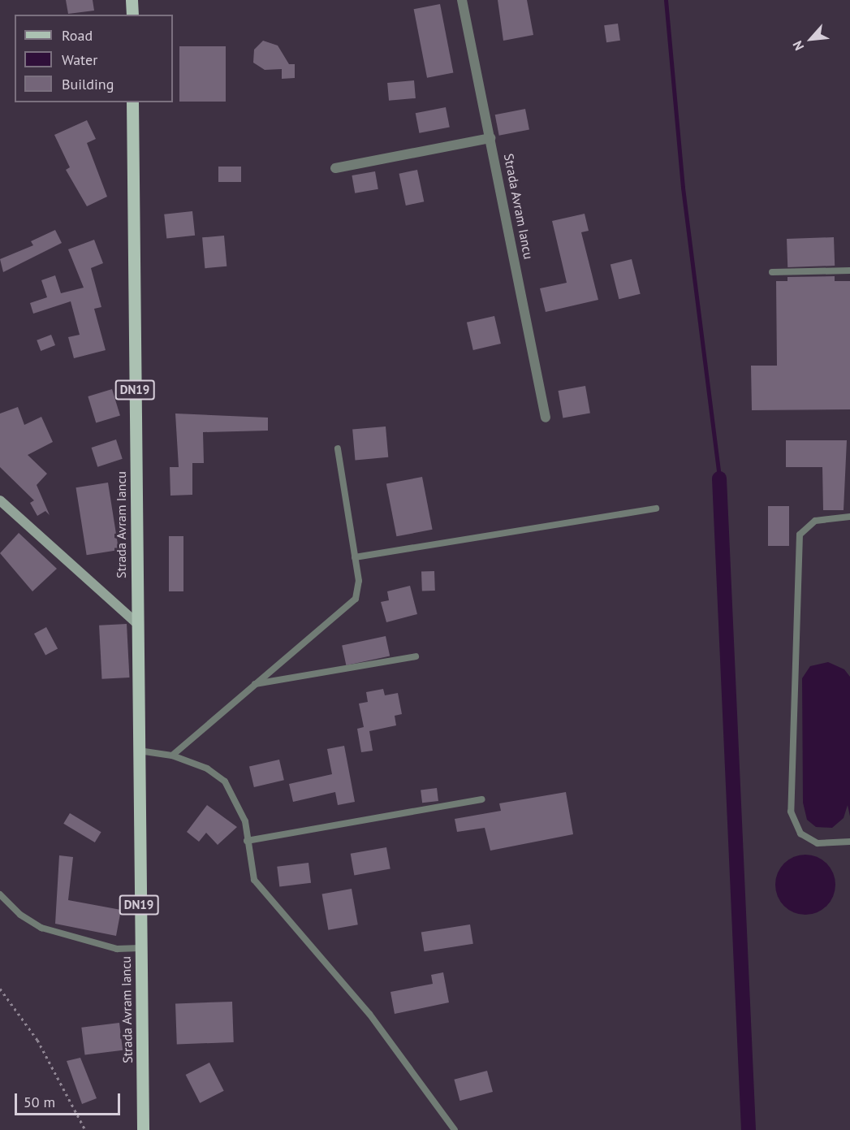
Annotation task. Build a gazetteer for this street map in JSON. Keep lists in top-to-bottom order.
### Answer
{
  "streets": {
    "main road": ["Strada Avram Iancu", "DN19"]
  },
  "legend": ["Road", "Water", "Building"],
  "scale_bar": "50 m",
  "north": "bottom left"
}
